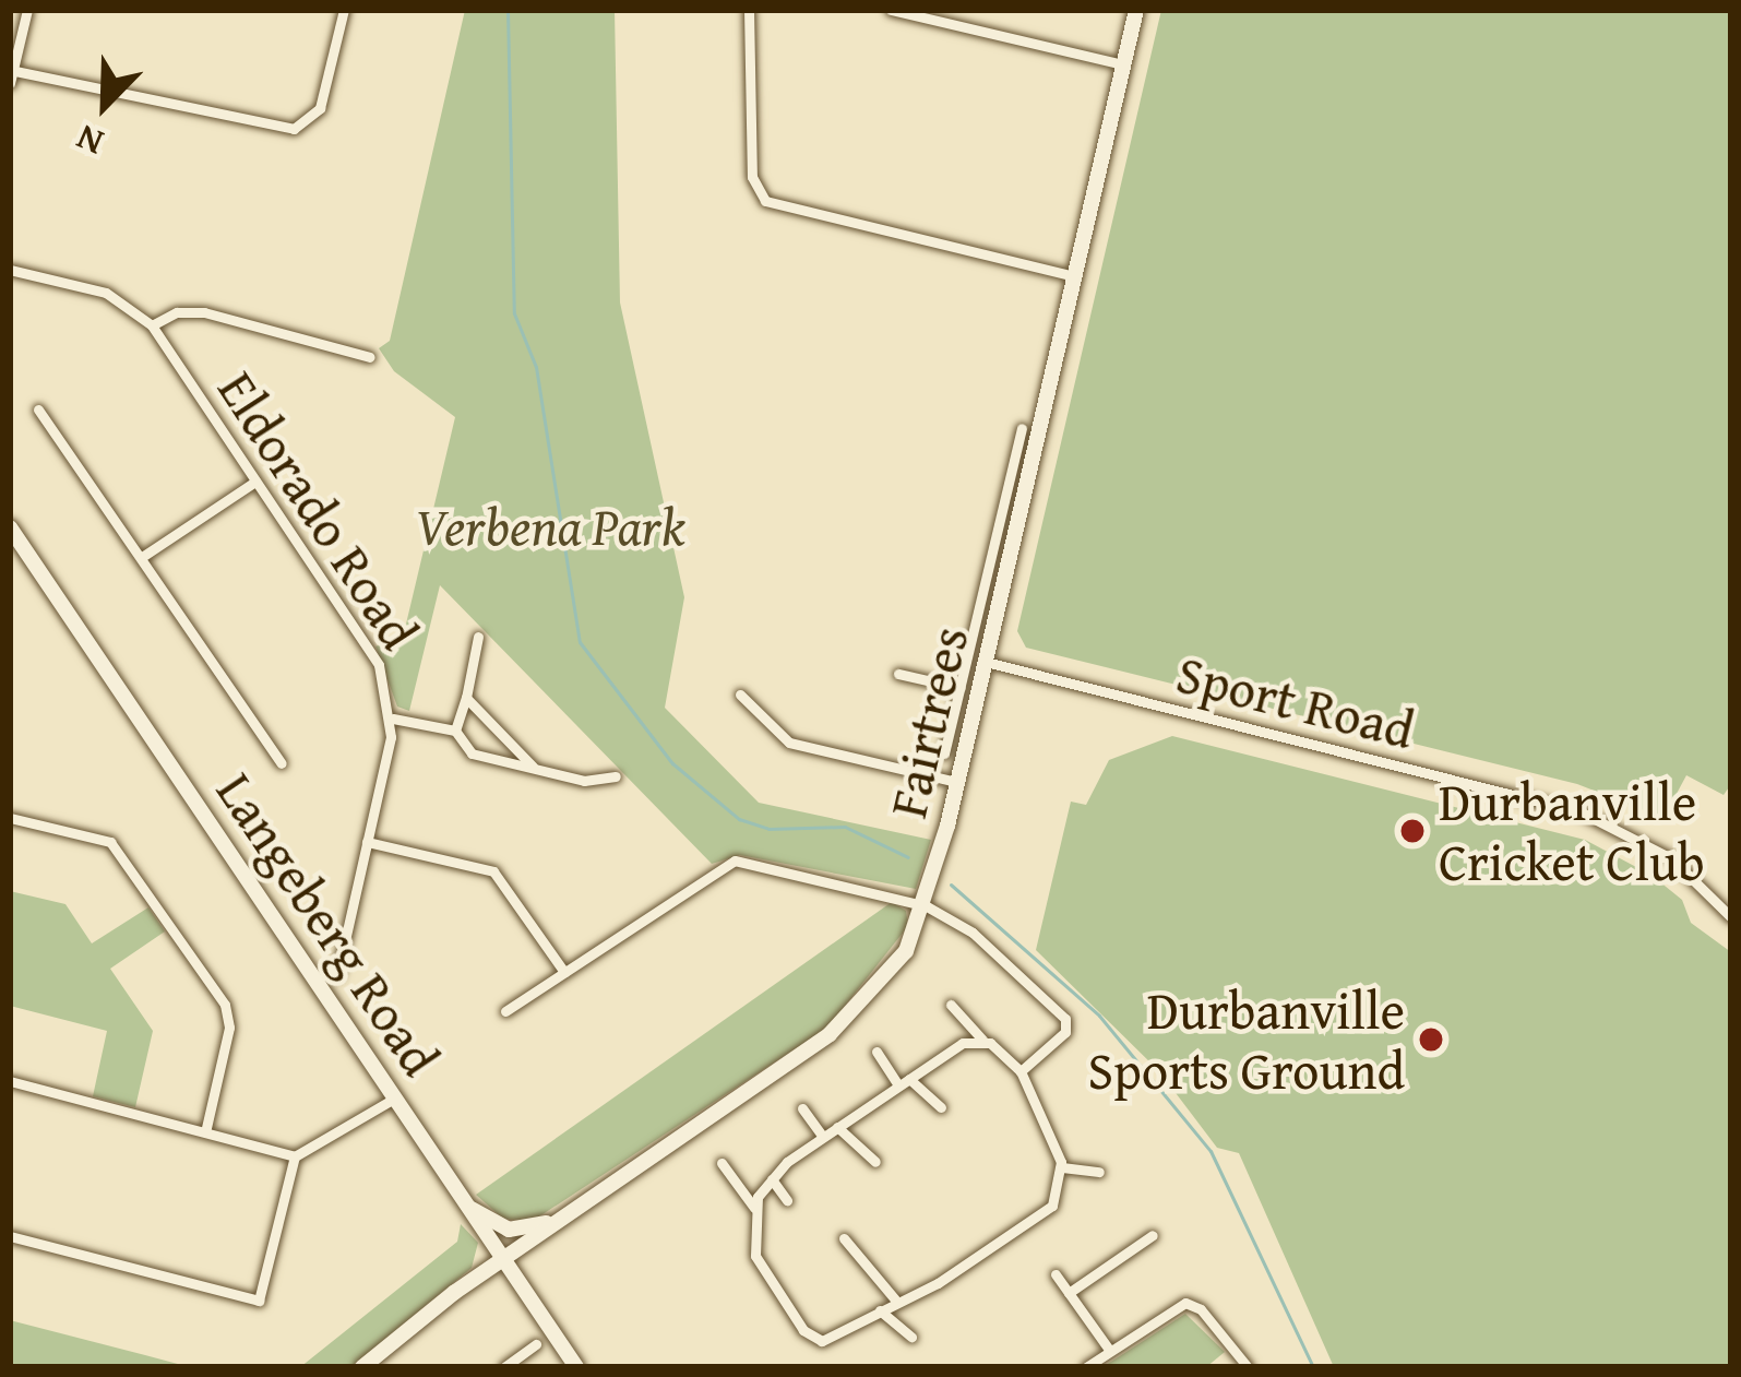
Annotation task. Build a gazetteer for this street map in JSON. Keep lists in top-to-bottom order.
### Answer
{
  "streets": {
    "main road": ["Fairtrees", "Langeberg Road"],
    "street": ["Eldorado Road", "Sport Road"]
  },
  "crossings": [
    ["Sport Road", "Fairtrees"],
    ["Fairtrees", "Langeberg Road"]
  ],
  "parks": ["Verbena Park"],
  "places": ["Durbanville Cricket Club", "Durbanville Sports Ground"],
  "north": "bottom left"
}
